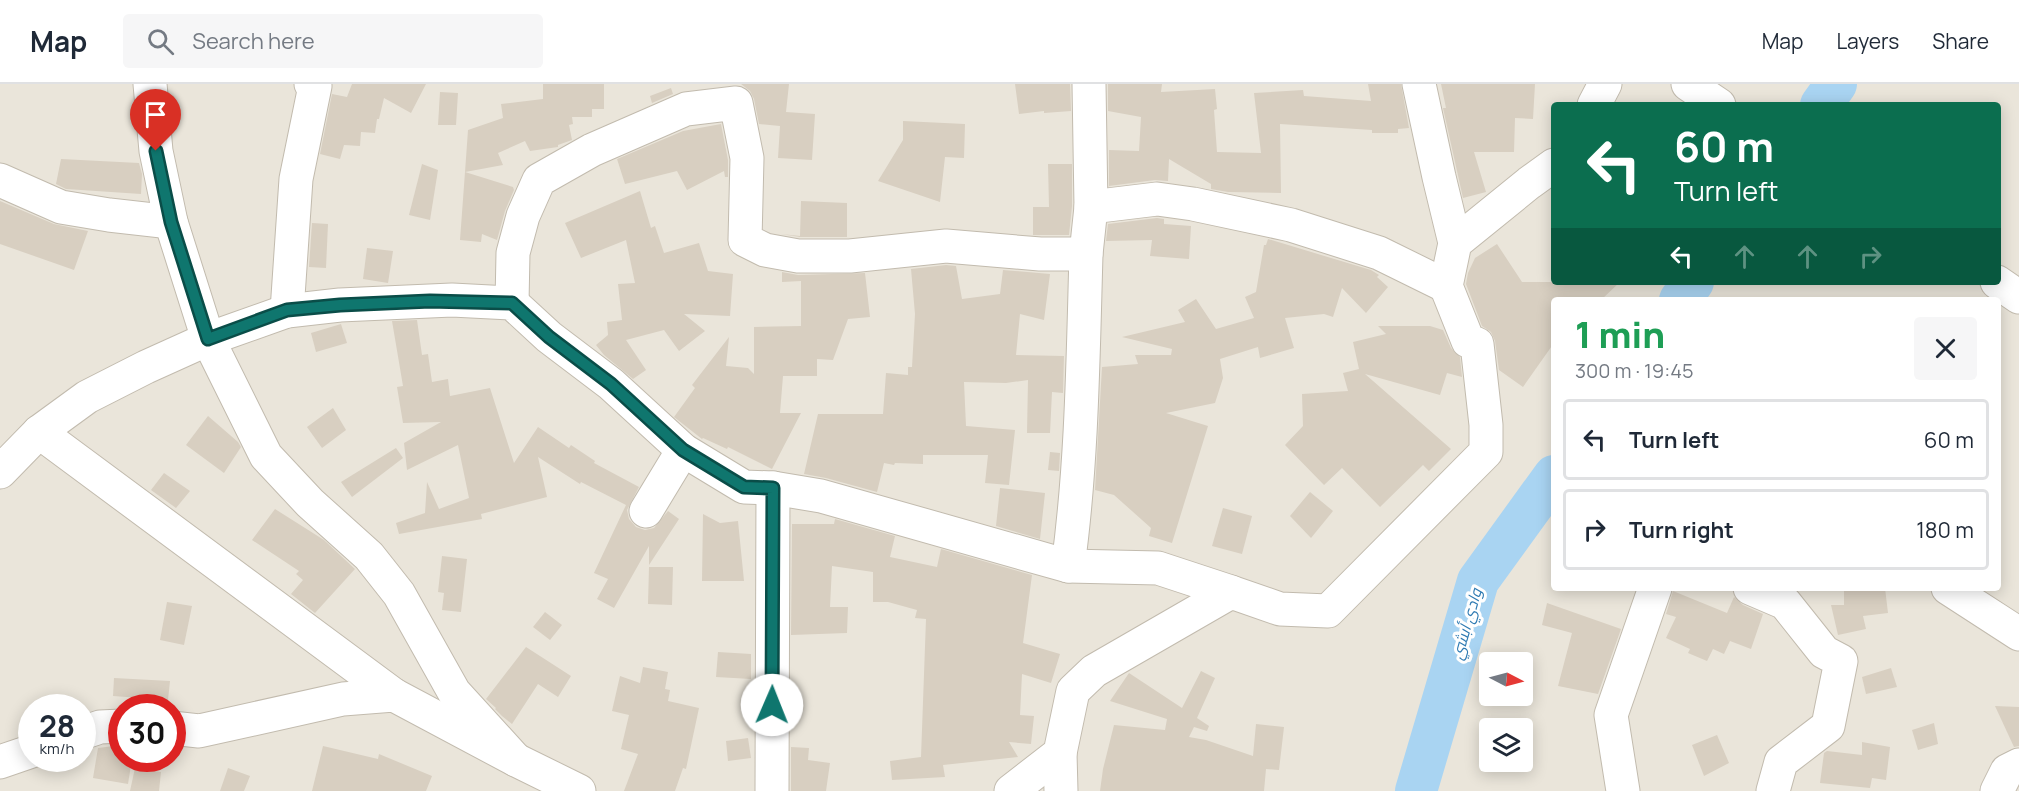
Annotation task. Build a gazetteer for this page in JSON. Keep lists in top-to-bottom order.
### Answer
{
  "water": ["وادي أبشي"],
  "north": "right",
  "page": {
    "header": "Map",
    "search": "Search here",
    "nav": ["Map", "Layers", "Share"],
    "turn": ["60 m", "Turn left"],
    "heading": ["1 min", "300 m · 19:45"],
    "list": [
      {
        "name": "Turn left",
        "value": "60 m"
      },
      {
        "name": "Turn right",
        "value": "180 m"
      }
    ],
    "speed": "28 km/h",
    "limit": "30"
  }
}
